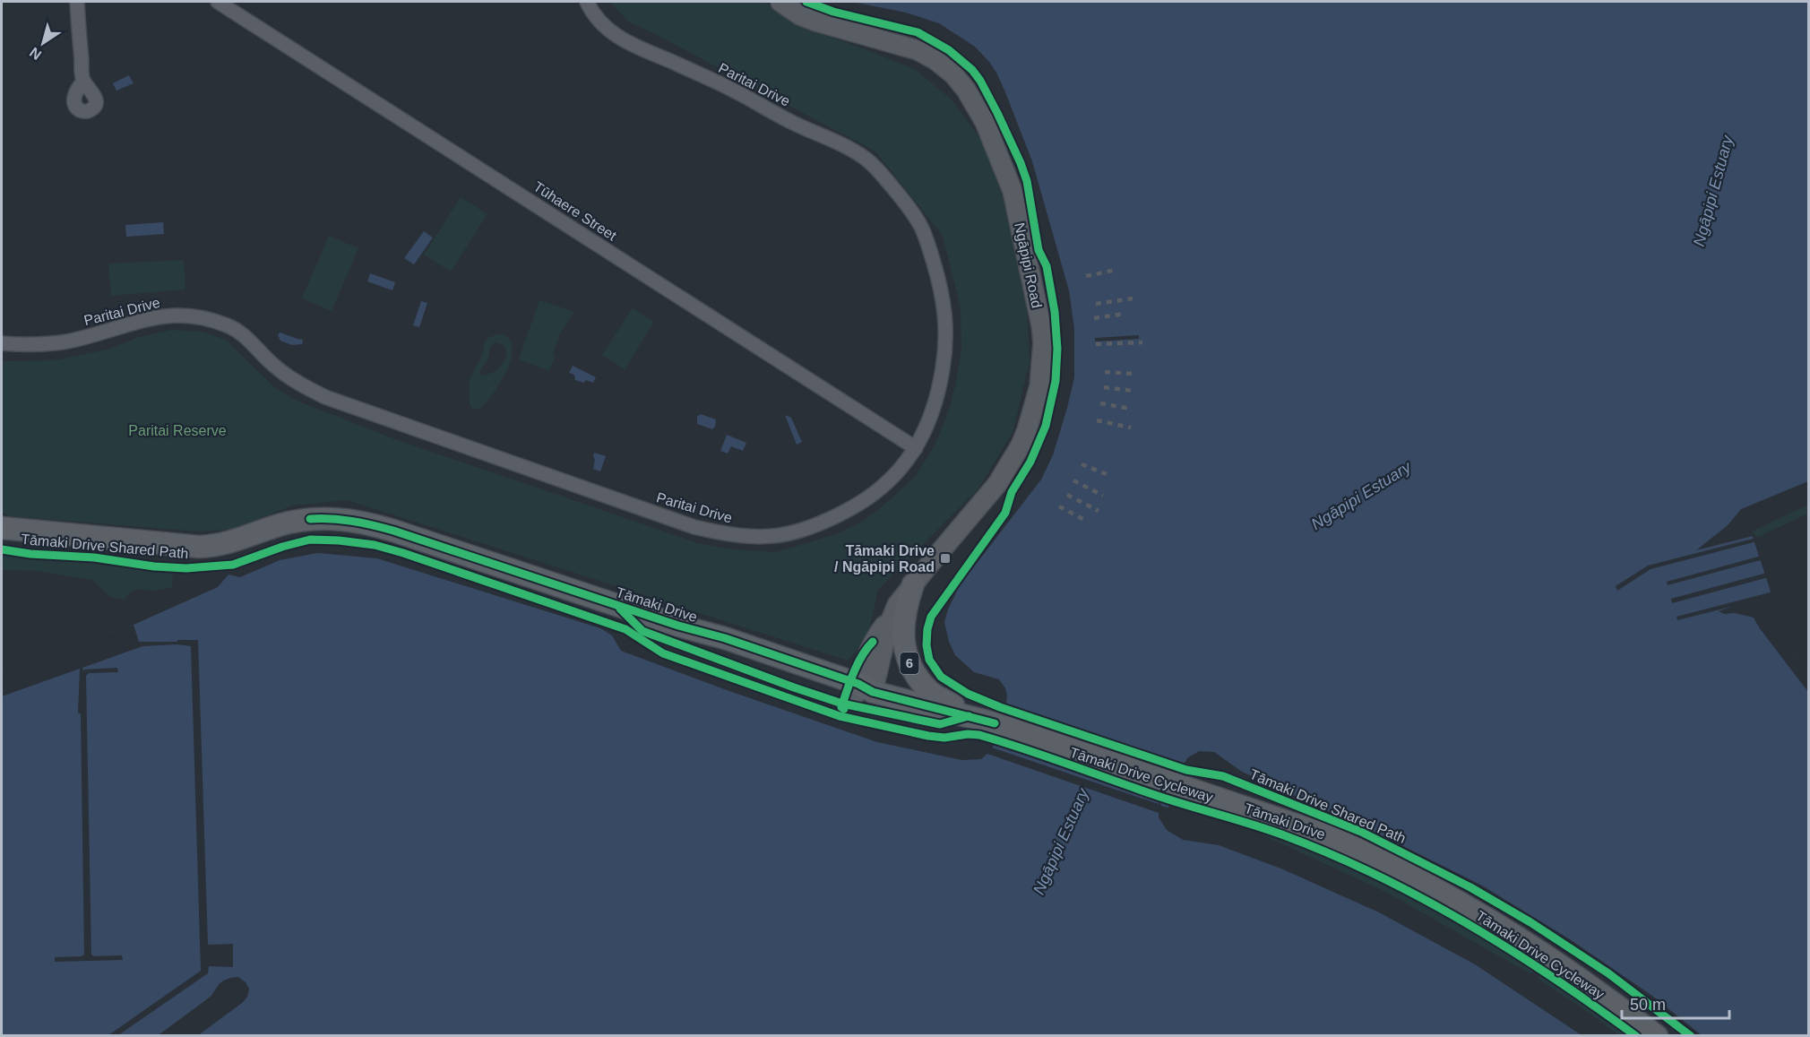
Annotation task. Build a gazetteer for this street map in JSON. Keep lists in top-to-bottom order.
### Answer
{
  "streets": {
    "main road": ["Ngāpipi Road", "Tāmaki Drive", "6"],
    "street": ["Paritai Drive", "Tūhaere Street"],
    "cycle path": ["Tāmaki Drive Shared Path", "Tāmaki Drive Cycleway"]
  },
  "crossings": [
    ["Paritai Drive", "Tūhaere Street"],
    ["Ngāpipi Road", "Tāmaki Drive"],
    ["Ngāpipi Road", "6"],
    ["Tāmaki Drive", "6"]
  ],
  "water": ["Ngāpipi Estuary"],
  "parks": ["Paritai Reserve"],
  "places": {
    "transit": ["Tāmaki Drive / Ngāpipi Road"]
  },
  "scale_bar": "50 m",
  "north": "bottom left"
}
